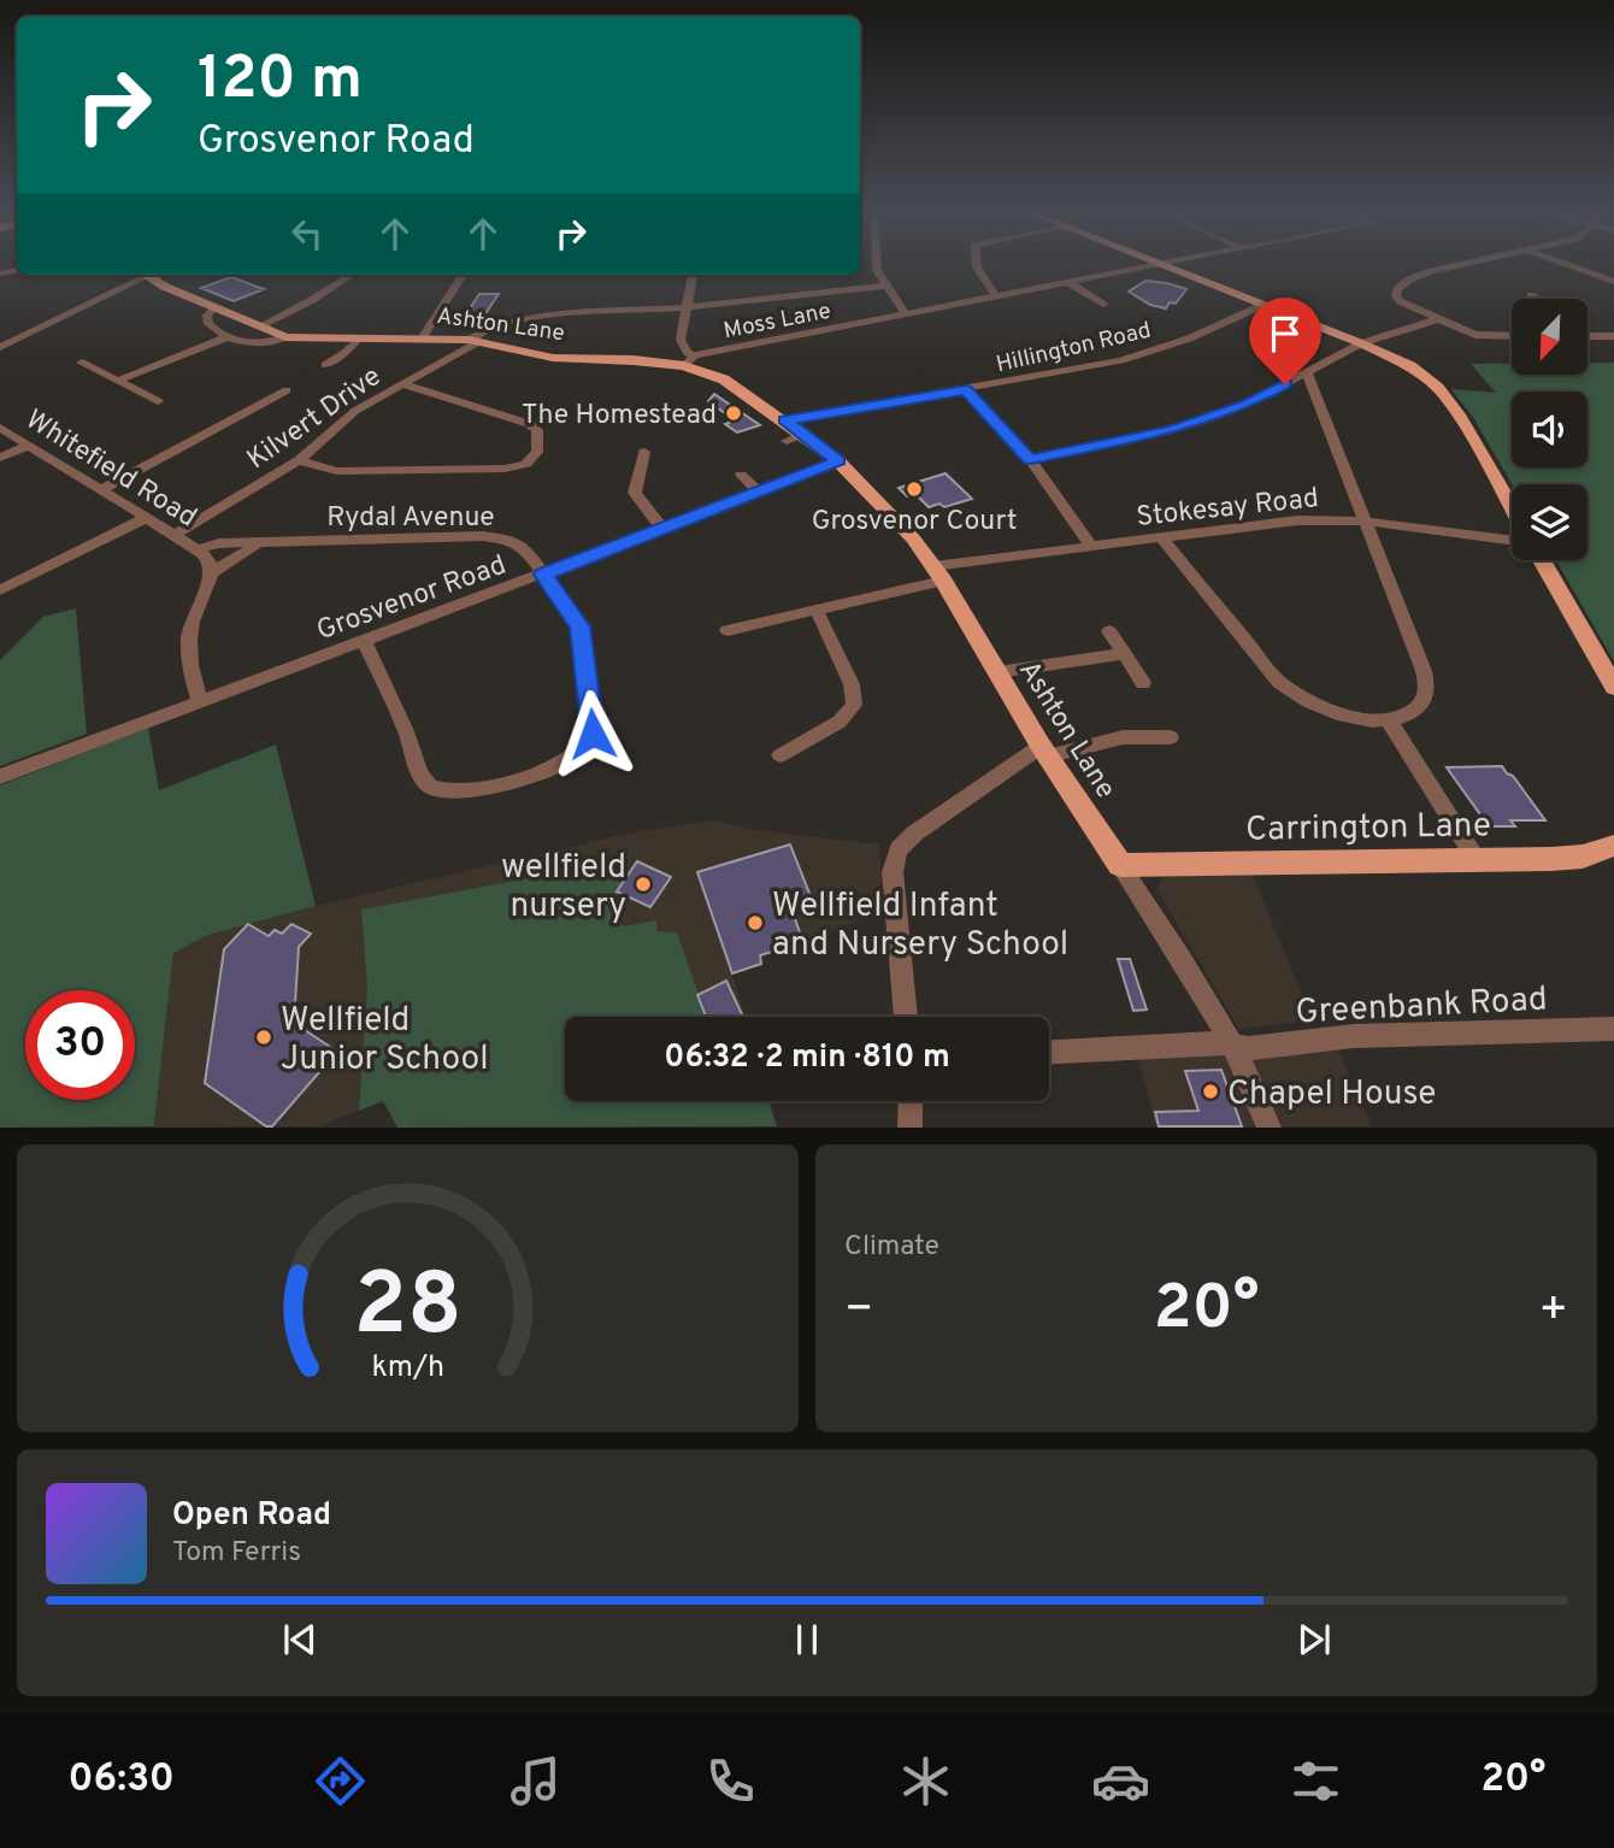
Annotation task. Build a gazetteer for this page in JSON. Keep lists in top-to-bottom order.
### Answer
{
  "streets": {
    "main road": ["Ashton Lane", "Carrington Lane"],
    "street": [
      "Moss Lane",
      "Hillington Road",
      "Kilvert Drive",
      "Whitefield Road",
      "Stokesay Road",
      "Rydal Avenue",
      "Grosvenor Road",
      "Greenbank Road"
    ]
  },
  "crossings": [
    ["Moss Lane", "Ashton Lane"],
    ["Ashton Lane", "Hillington Road"],
    ["Ashton Lane", "Kilvert Drive"],
    ["Ashton Lane", "Stokesay Road"],
    ["Ashton Lane", "Grosvenor Road"],
    ["Ashton Lane", "Carrington Lane"],
    ["Kilvert Drive", "Whitefield Road"],
    ["Whitefield Road", "Rydal Avenue"],
    ["Rydal Avenue", "Grosvenor Road"]
  ],
  "places": [
    "The Homestead",
    "Grosvenor Court",
    "wellfield nursery",
    "Wellfield Infant and Nursery School",
    "Wellfield Junior School",
    "Chapel House"
  ],
  "north": "bottom left",
  "page": {
    "turn": ["120 m", "Grosvenor Road"],
    "limit": "30",
    "trip": "06:32 · 2 min · 810 m",
    "tile": "Climate",
    "heat": ["−", "20°", "+"],
    "song": ["Open Road", "Tom Ferris"],
    "tabs": ["06:30", "20°"],
    "gauge": ["28", "km/h"]
  }
}
